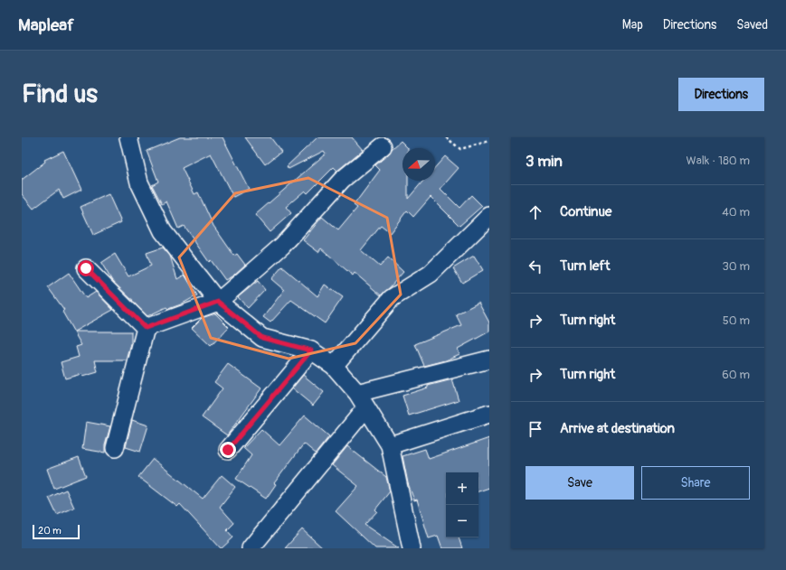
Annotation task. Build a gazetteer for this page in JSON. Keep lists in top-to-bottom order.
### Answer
{
  "scale_bar": "20 m",
  "north": "left",
  "page": {
    "header": "Mapleaf",
    "nav": ["Map", "Directions", "Saved"],
    "buttons": [
      "Directions",
      ["Save", "Share"]
    ],
    "title": "Find us",
    "heading": ["3 min", "Walk · 180 m"],
    "list": [
      ["Continue", "40 m"],
      ["Turn left", "30 m"],
      ["Turn right", "50 m"],
      ["Turn right", "60 m"],
      "Arrive at destination"
    ],
    "map_buttons": ["+", "−"],
    "scale": "20 m"
  }
}
